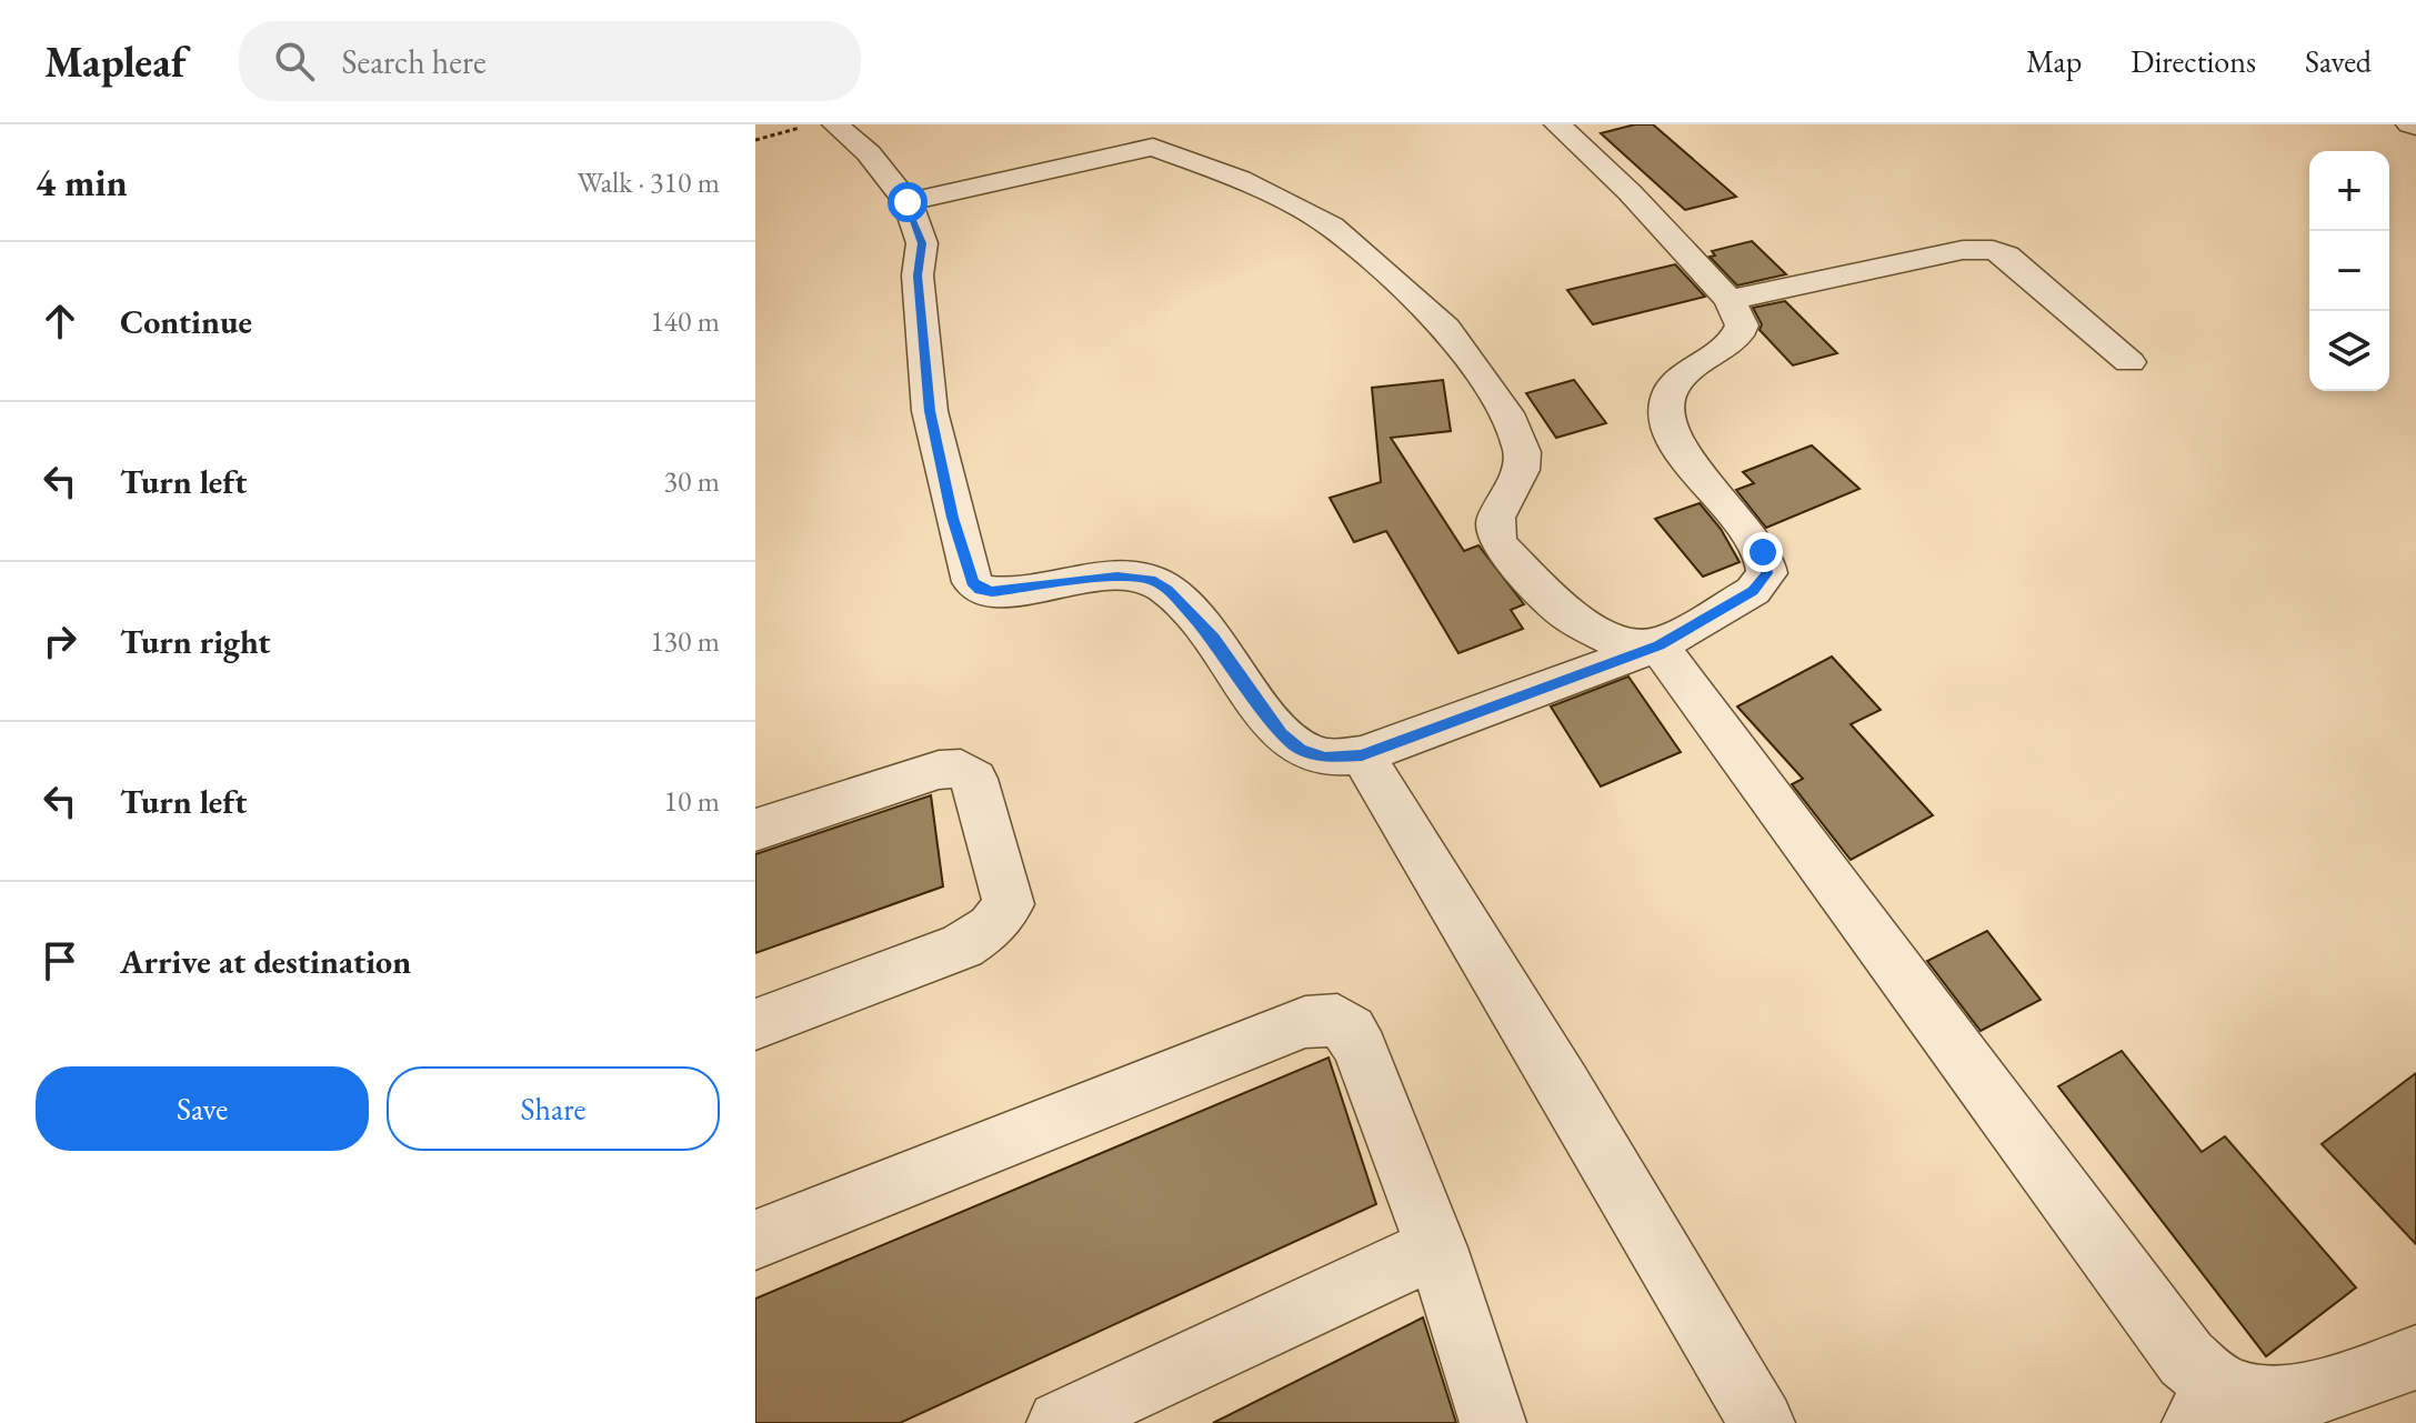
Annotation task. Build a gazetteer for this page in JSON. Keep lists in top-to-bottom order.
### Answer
{
  "page": {
    "header": "Mapleaf",
    "search": "Search here",
    "nav": ["Map", "Directions", "Saved"],
    "heading": ["4 min", "Walk · 310 m"],
    "map_buttons": ["+", "−"],
    "list": [
      ["Continue", "140 m"],
      ["Turn left", "30 m"],
      ["Turn right", "130 m"],
      ["Turn left", "10 m"],
      "Arrive at destination"
    ],
    "buttons": ["Save", "Share"]
  }
}
